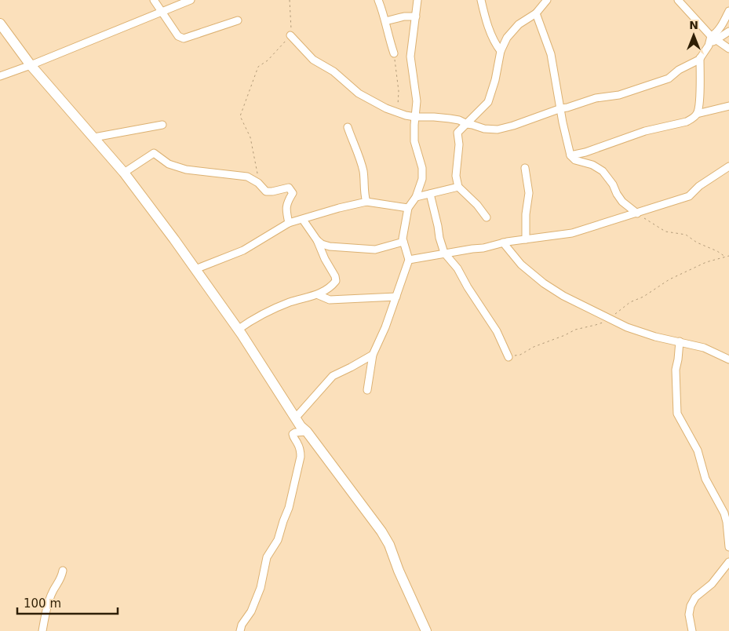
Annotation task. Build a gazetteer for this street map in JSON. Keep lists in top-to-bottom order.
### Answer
{
  "scale_bar": "100 m",
  "north": "top"
}
